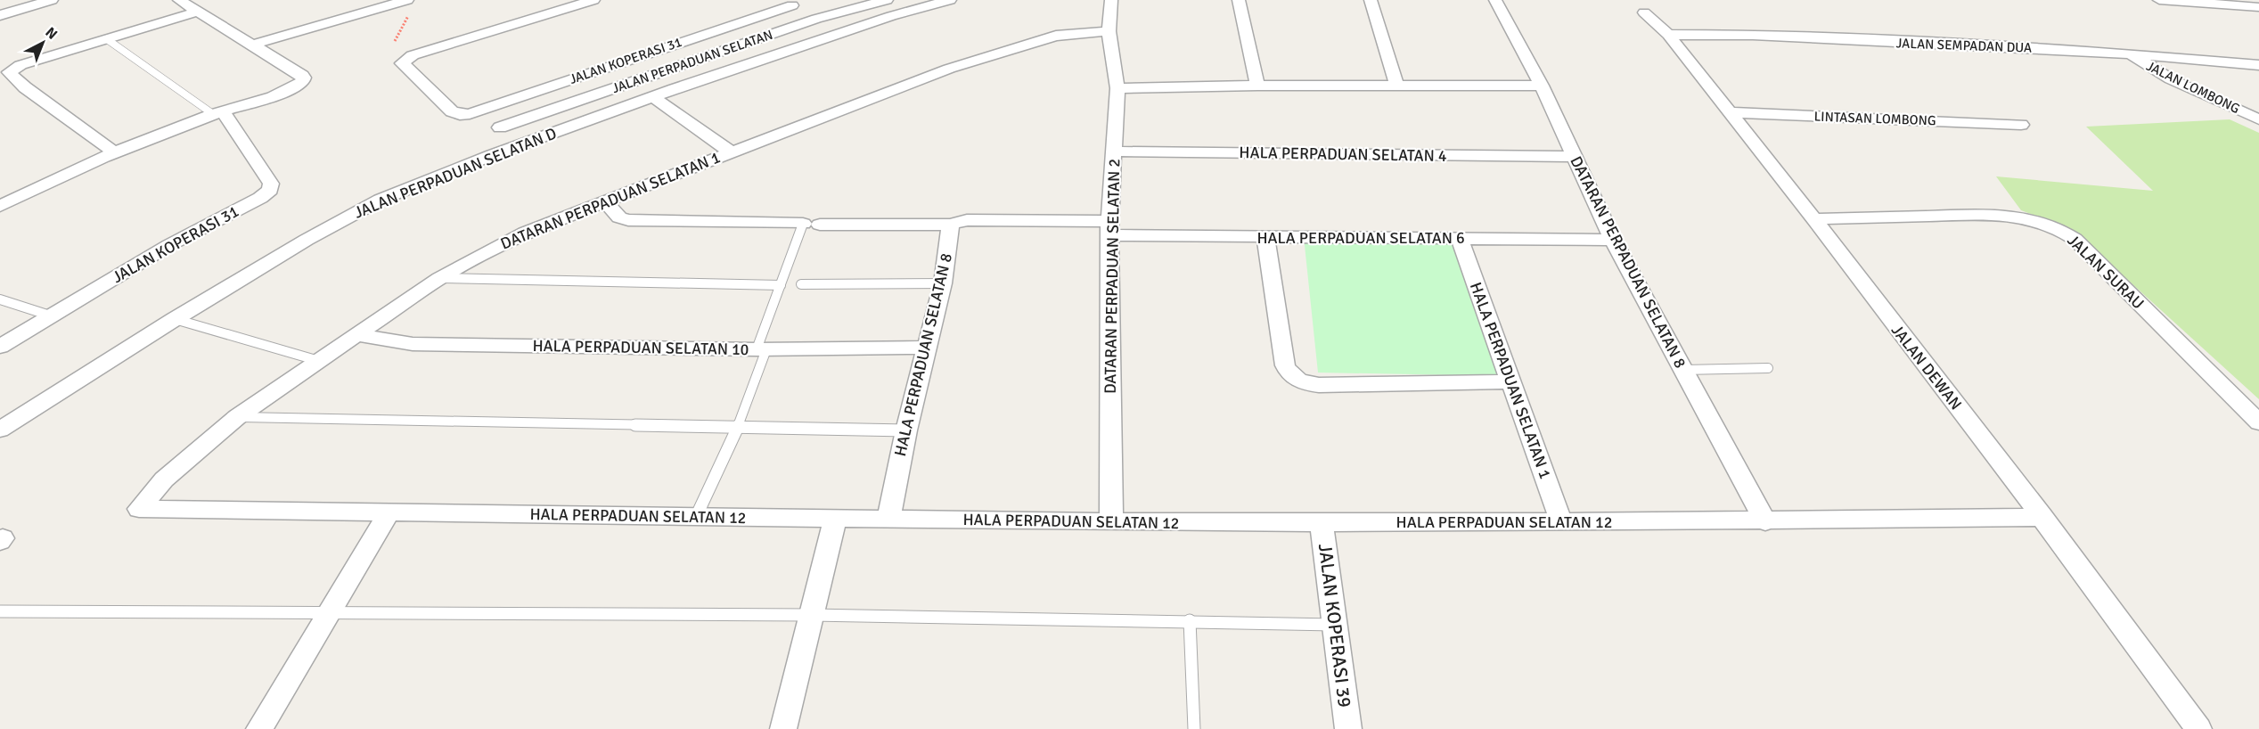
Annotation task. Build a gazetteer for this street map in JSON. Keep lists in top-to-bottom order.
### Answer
{
  "streets": {
    "street": [
      "JALAN SEMPADAN DUA",
      "JALAN KOPERASI 31",
      "JALAN PERPADUAN SELATAN",
      "JALAN LOMBONG",
      "LINTASAN LOMBONG",
      "HALA PERPADUAN SELATAN 4",
      "JALAN PERPADUAN SELATAN D",
      "DATARAN PERPADUAN SELATAN 1",
      "HALA PERPADUAN SELATAN 6",
      "DATARAN PERPADUAN SELATAN 8",
      "JALAN SURAU",
      "DATARAN PERPADUAN SELATAN 2",
      "HALA PERPADUAN SELATAN 10",
      "HALA PERPADUAN SELATAN 8",
      "JALAN DEWAN",
      "HALA PERPADUAN SELATAN 1",
      "HALA PERPADUAN SELATAN 12",
      "JALAN KOPERASI 39"
    ]
  },
  "crossings": [
    ["JALAN SEMPADAN DUA", "JALAN LOMBONG"],
    ["JALAN SEMPADAN DUA", "JALAN DEWAN"],
    ["LINTASAN LOMBONG", "JALAN DEWAN"],
    ["HALA PERPADUAN SELATAN 4", "DATARAN PERPADUAN SELATAN 8"],
    ["HALA PERPADUAN SELATAN 4", "DATARAN PERPADUAN SELATAN 2"],
    ["DATARAN PERPADUAN SELATAN 1", "DATARAN PERPADUAN SELATAN 2"],
    ["DATARAN PERPADUAN SELATAN 1", "HALA PERPADUAN SELATAN 10"],
    ["DATARAN PERPADUAN SELATAN 1", "HALA PERPADUAN SELATAN 12"],
    ["HALA PERPADUAN SELATAN 6", "DATARAN PERPADUAN SELATAN 8"],
    ["HALA PERPADUAN SELATAN 6", "DATARAN PERPADUAN SELATAN 2"],
    ["HALA PERPADUAN SELATAN 6", "HALA PERPADUAN SELATAN 8"],
    ["HALA PERPADUAN SELATAN 6", "HALA PERPADUAN SELATAN 1"],
    ["DATARAN PERPADUAN SELATAN 8", "HALA PERPADUAN SELATAN 12"],
    ["JALAN SURAU", "JALAN DEWAN"],
    ["DATARAN PERPADUAN SELATAN 2", "HALA PERPADUAN SELATAN 12"],
    ["HALA PERPADUAN SELATAN 10", "HALA PERPADUAN SELATAN 8"],
    ["HALA PERPADUAN SELATAN 8", "HALA PERPADUAN SELATAN 12"],
    ["JALAN DEWAN", "HALA PERPADUAN SELATAN 12"],
    ["HALA PERPADUAN SELATAN 1", "HALA PERPADUAN SELATAN 12"],
    ["HALA PERPADUAN SELATAN 12", "JALAN KOPERASI 39"]
  ],
  "north": "top right"
}
